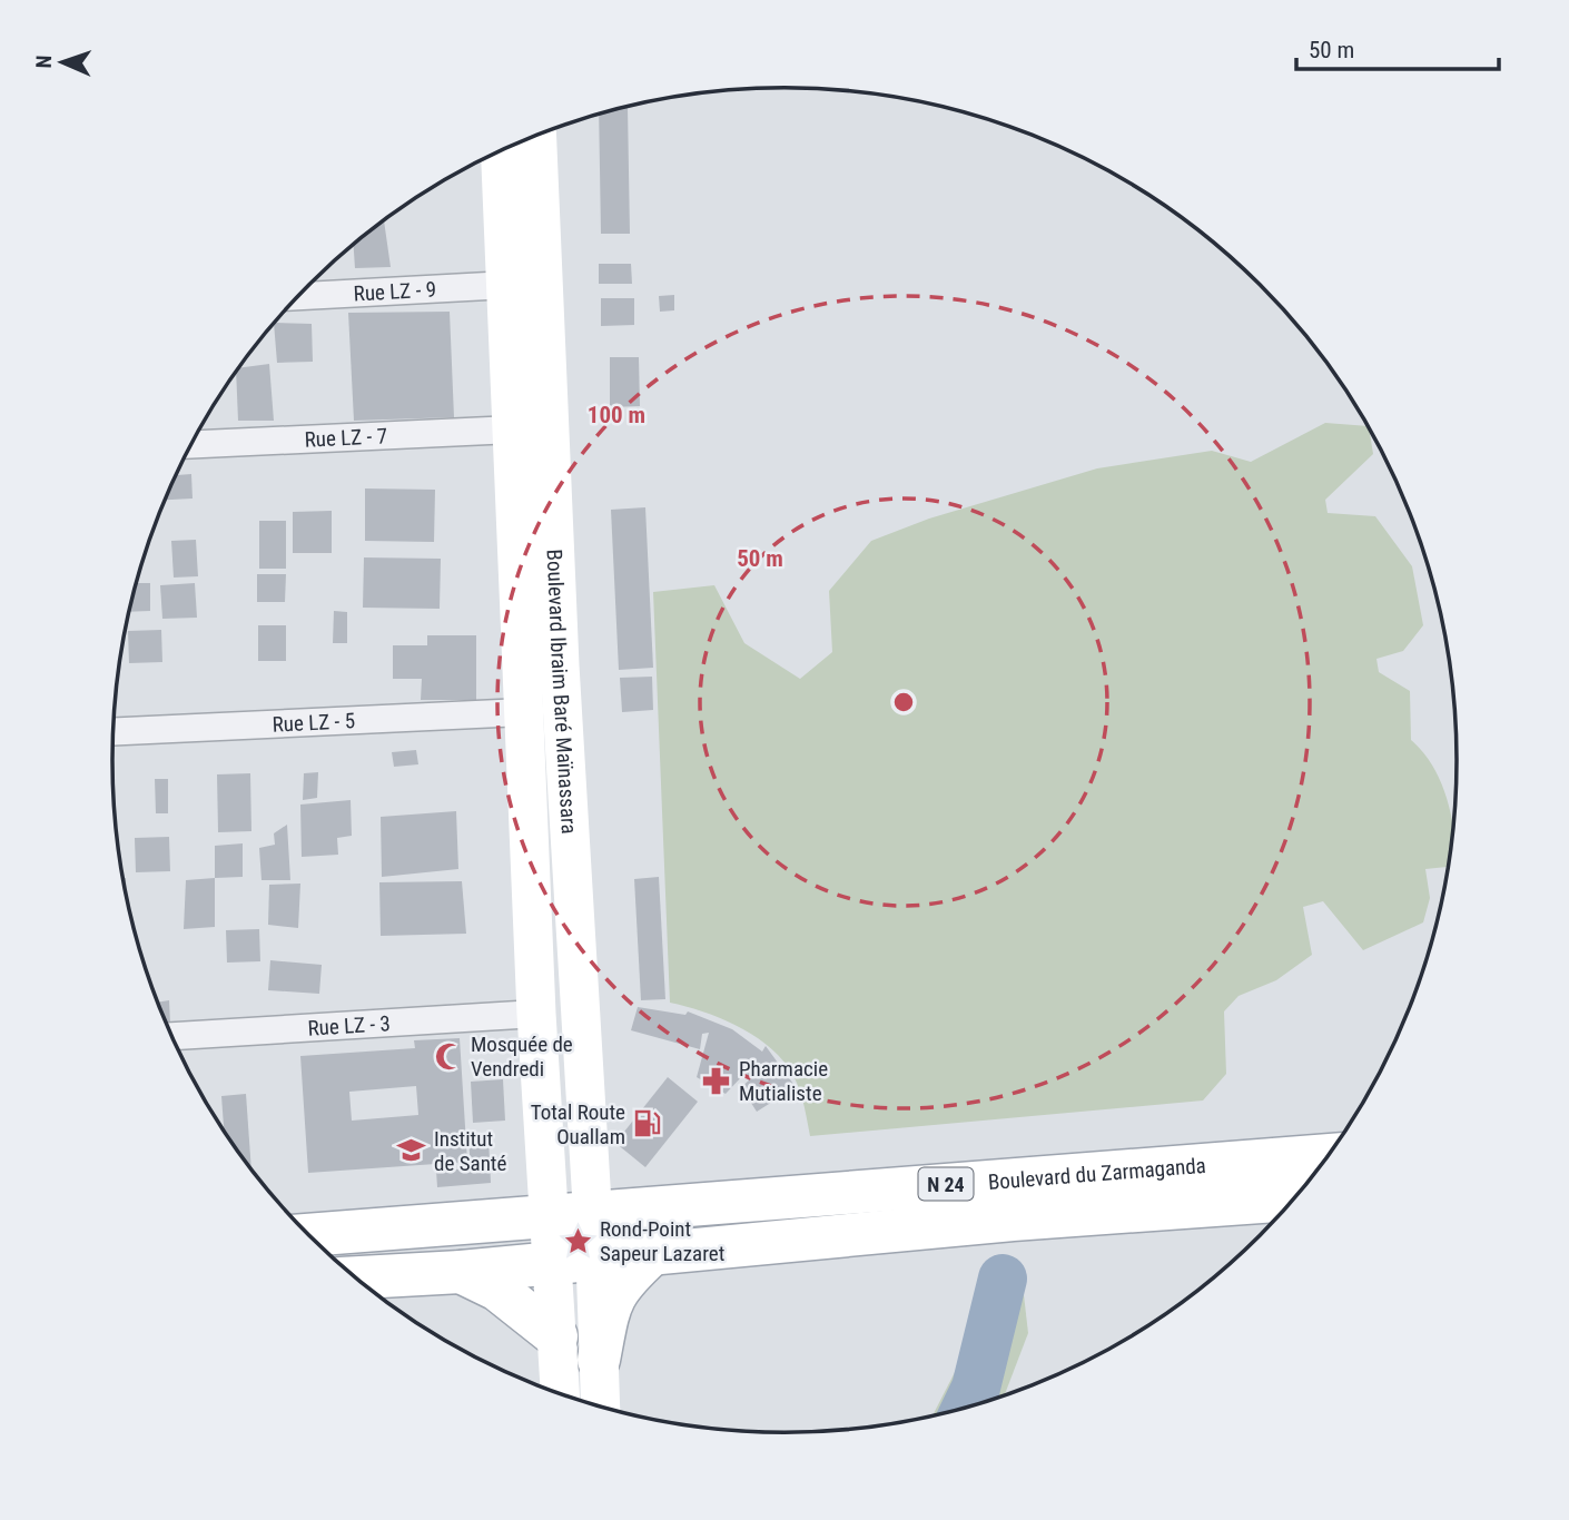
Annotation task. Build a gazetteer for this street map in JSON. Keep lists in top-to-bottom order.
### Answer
{
  "streets": {
    "main road": ["Boulevard Ibraim Baré Maïnassara", "Boulevard du Zarmaganda", "N 24"],
    "street": [
      "Rue LZ - 9",
      "Rue LZ - 7",
      "Rue LZ - 5",
      "Rue LZ - 3"
    ]
  },
  "crossings": [
    ["Rue LZ - 9", "Boulevard Ibraim Baré Maïnassara"],
    ["Rue LZ - 7", "Boulevard Ibraim Baré Maïnassara"],
    ["Boulevard Ibraim Baré Maïnassara", "Rue LZ - 5"],
    ["Boulevard Ibraim Baré Maïnassara", "Rue LZ - 3"],
    ["Boulevard Ibraim Baré Maïnassara", "Boulevard du Zarmaganda"]
  ],
  "places": {
    "mosque": ["Mosquée de Vendredi"],
    "pharmacy": ["Pharmacie Mutialiste"],
    "fuel station": ["Total Route Ouallam"],
    "school or university": ["Institut de Santé"],
    "place": ["Rond-Point Sapeur Lazaret"]
  },
  "scale_bar": "50 m",
  "north": "left",
  "rings": ["100 m", "50 m"]
}
